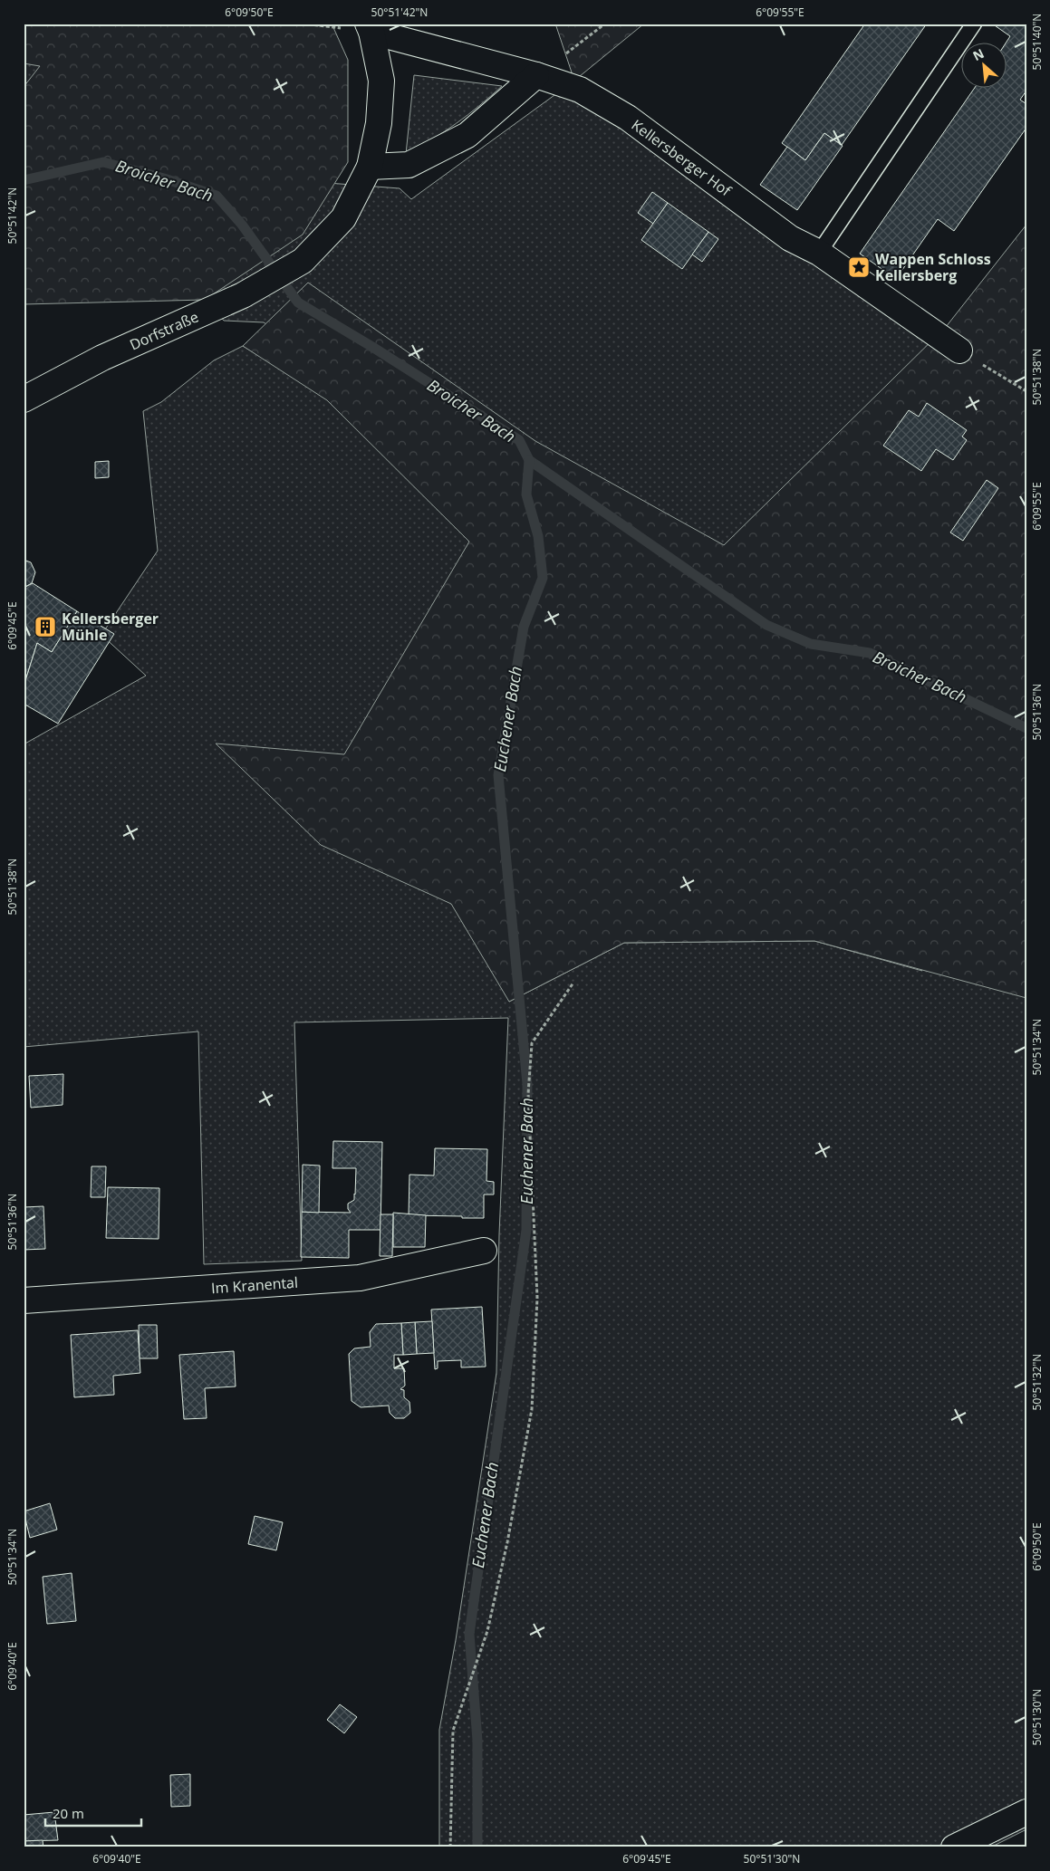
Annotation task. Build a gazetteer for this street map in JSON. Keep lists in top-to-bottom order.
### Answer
{
  "streets": {
    "street": ["Kellersberger Hof", "Dorfstraße", "Im Kranental"]
  },
  "crossings": [
    ["Kellersberger Hof", "Dorfstraße"]
  ],
  "water": ["Broicher Bach", "Euchener Bach"],
  "places": {
    "place": ["Wappen Schloss Kellersberg"],
    "building": ["Kellersberger Mühle"]
  },
  "scale_bar": "20 m",
  "north": "top left",
  "coordinates": [
    "6°09'50\"E",
    "50°51'42\"N",
    "6°09'55\"E",
    "50°51'40\"N",
    "50°51'38\"N",
    "6°09'45\"E",
    "50°51'36\"N",
    "50°51'34\"N",
    "50°51'32\"N",
    "6°09'40\"E",
    "50°51'30\"N"
  ]
}
